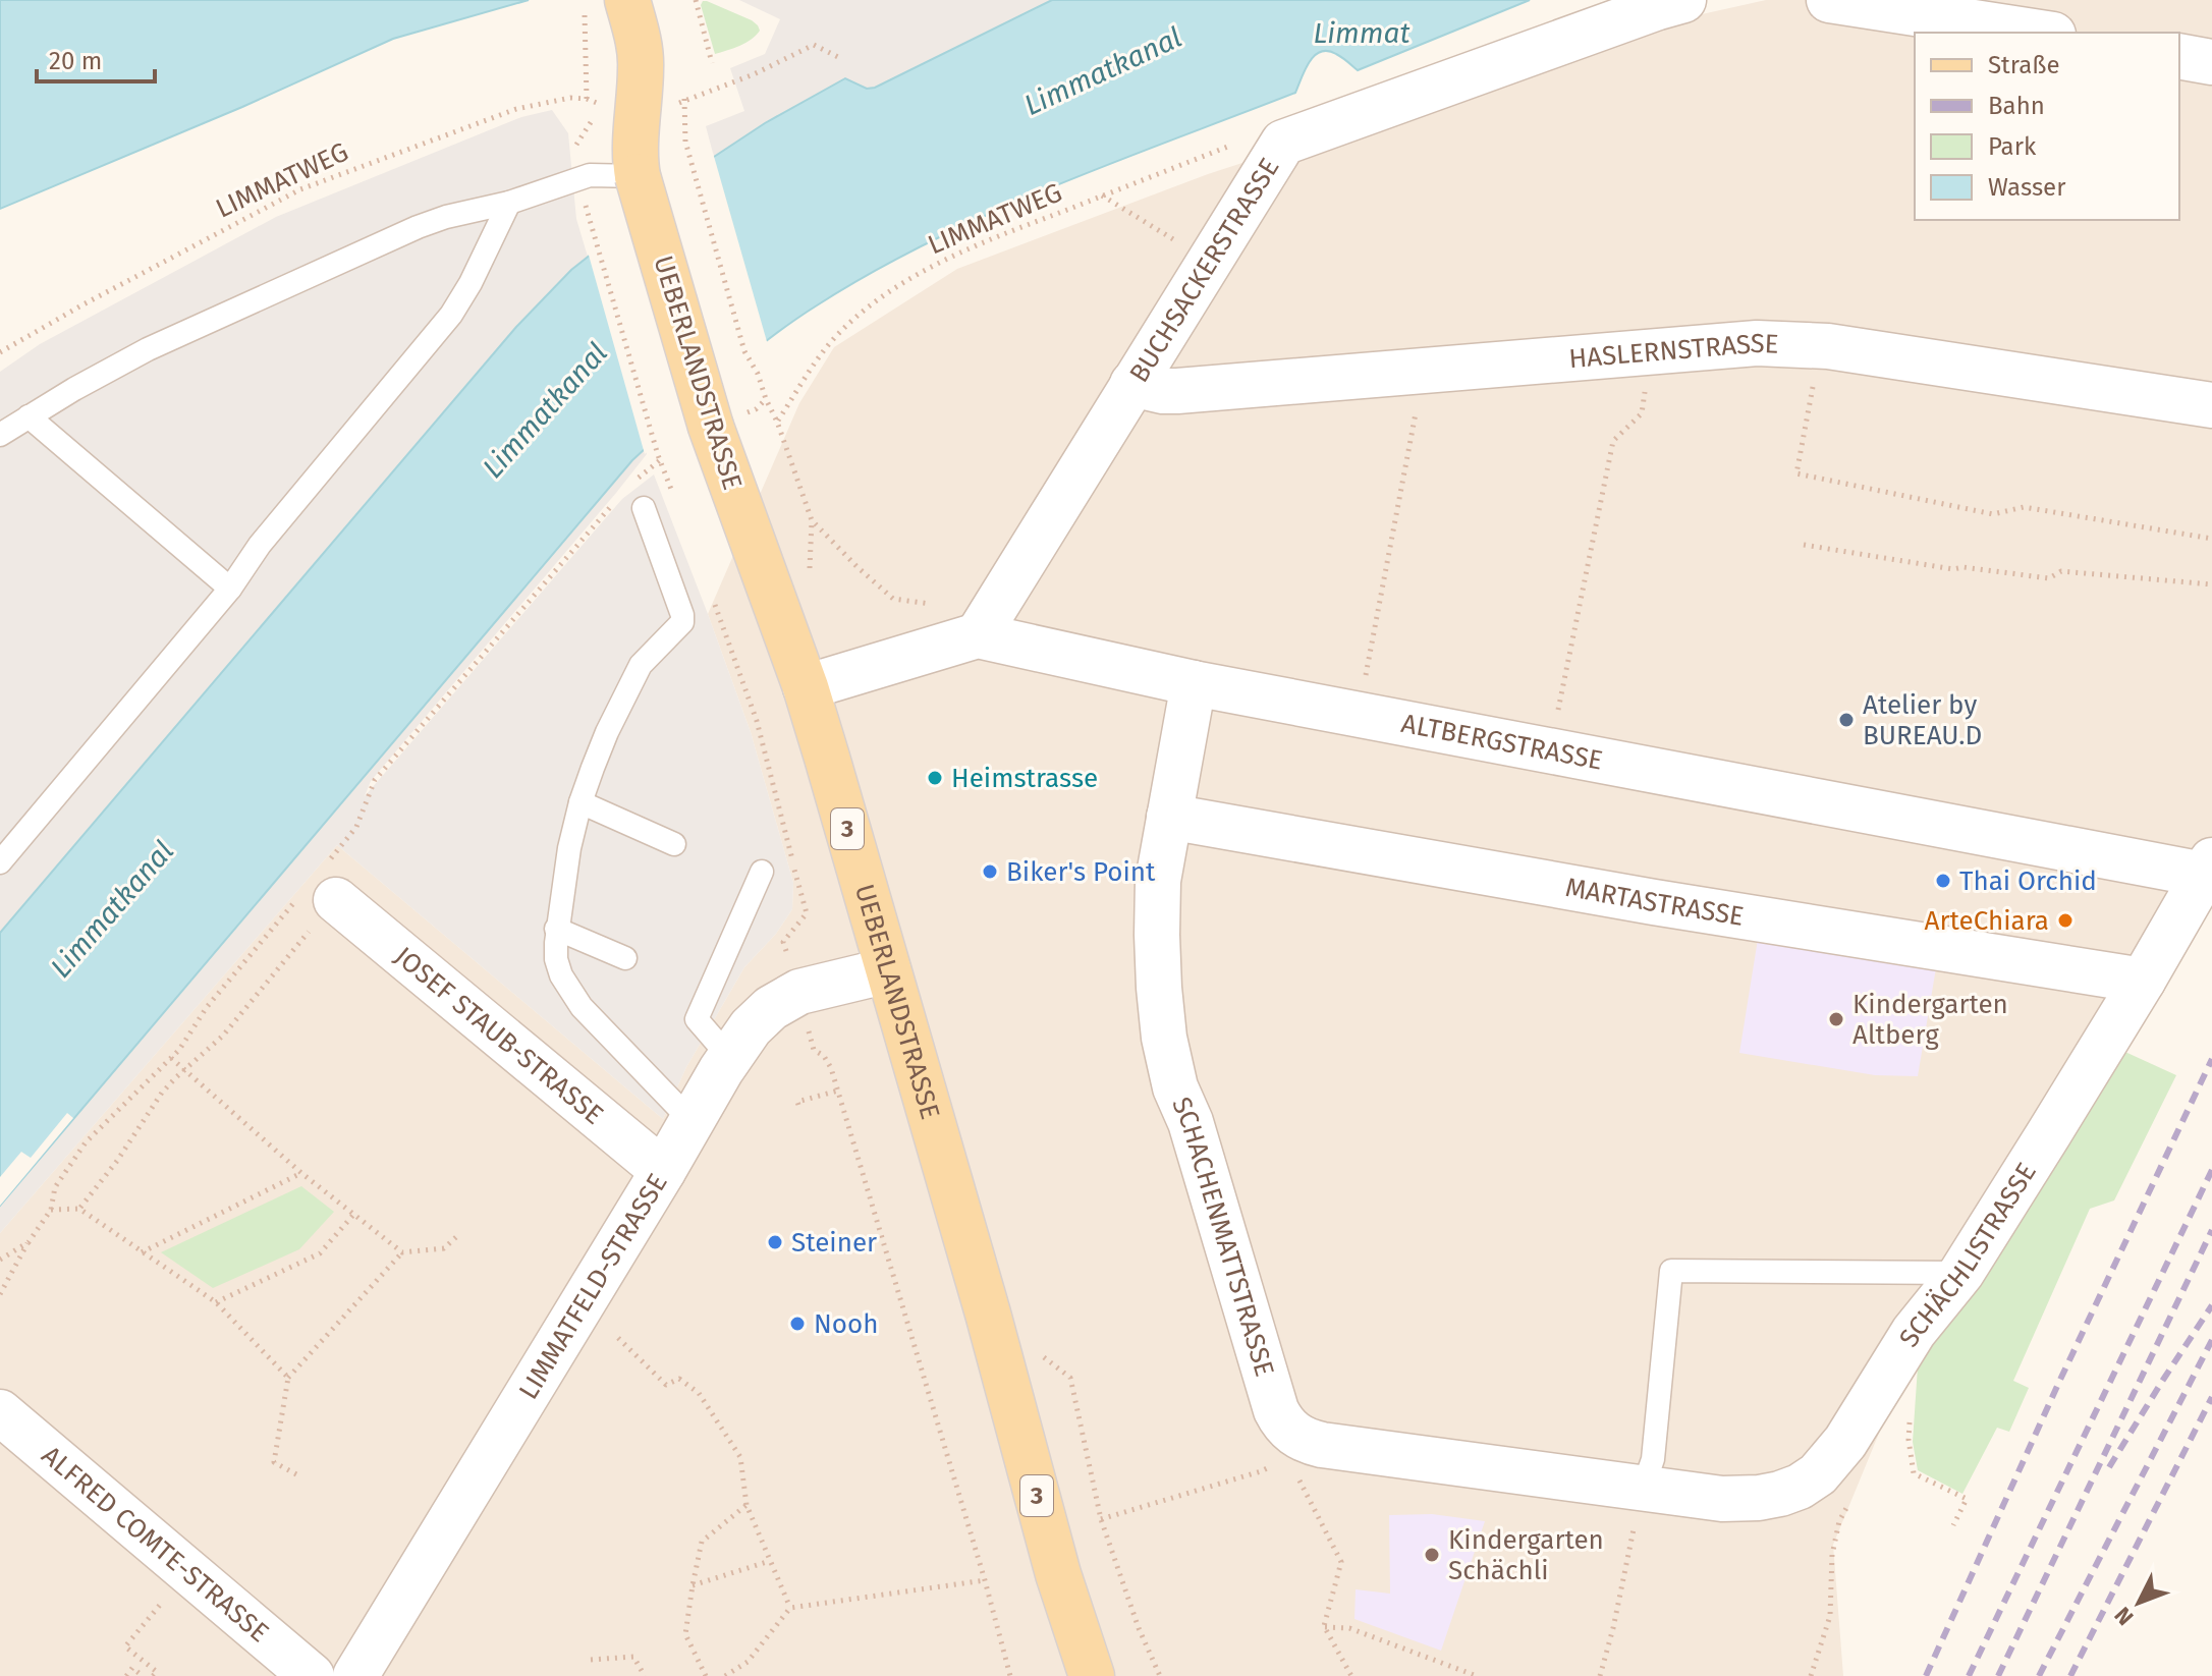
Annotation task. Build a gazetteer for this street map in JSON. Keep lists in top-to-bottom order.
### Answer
{
  "streets": {
    "main road": ["UEBERLANDSTRASSE", "3"],
    "street": [
      "BUCHSACKERSTRASSE",
      "HASLERNSTRASSE",
      "ALTBERGSTRASSE",
      "MARTASTRASSE",
      "JOSEF STAUB-STRASSE",
      "SCHACHENMATTSTRASSE",
      "SCHÄCHLISTRASSE",
      "LIMMATFELD-STRASSE",
      "ALFRED COMTE-STRASSE"
    ],
    "path": ["LIMMATWEG"]
  },
  "crossings": [
    ["LIMMATWEG", "BUCHSACKERSTRASSE"],
    ["BUCHSACKERSTRASSE", "HASLERNSTRASSE"],
    ["BUCHSACKERSTRASSE", "ALTBERGSTRASSE"],
    ["UEBERLANDSTRASSE", "ALTBERGSTRASSE"],
    ["UEBERLANDSTRASSE", "LIMMATFELD-STRASSE"],
    ["ALTBERGSTRASSE", "SCHACHENMATTSTRASSE"],
    ["ALTBERGSTRASSE", "SCHÄCHLISTRASSE"],
    ["MARTASTRASSE", "SCHACHENMATTSTRASSE"],
    ["MARTASTRASSE", "SCHÄCHLISTRASSE"],
    ["JOSEF STAUB-STRASSE", "LIMMATFELD-STRASSE"]
  ],
  "water": ["Limmat", "Limmatkanal"],
  "places": [
    "Atelier by BUREAU.D",
    "Heimstrasse",
    "Biker's Point",
    "Thai Orchid",
    "ArteChiara",
    "Kindergarten Altberg",
    "Steiner",
    "Nooh",
    "Kindergarten Schächli"
  ],
  "legend": [
    "Straße",
    "Bahn",
    "Park",
    "Wasser"
  ],
  "scale_bar": "20 m",
  "north": "bottom left"
}
